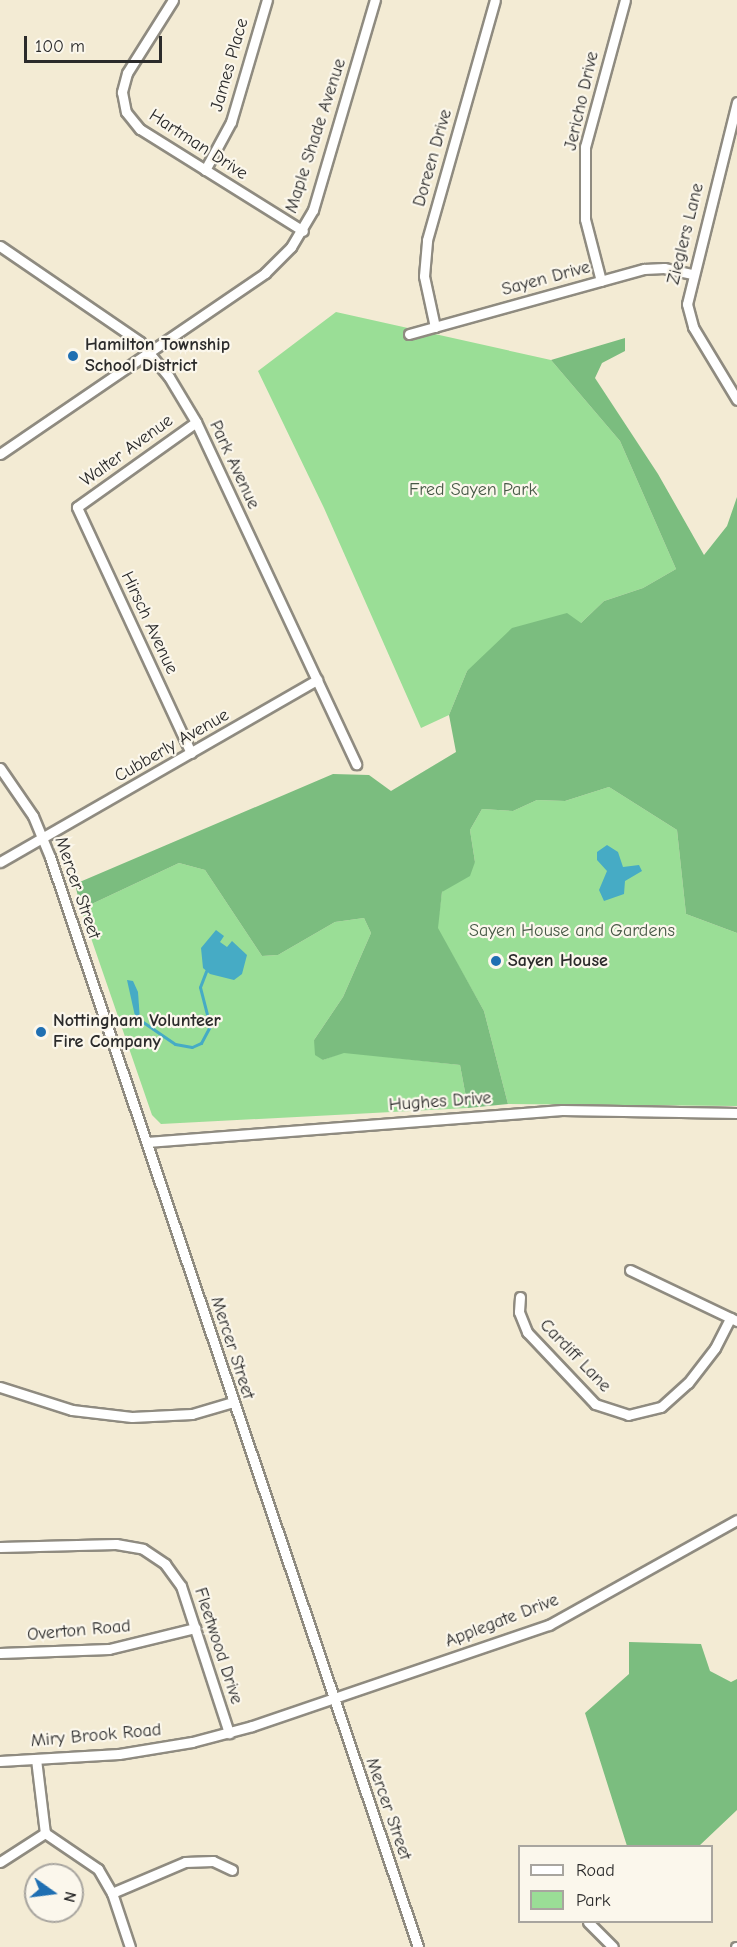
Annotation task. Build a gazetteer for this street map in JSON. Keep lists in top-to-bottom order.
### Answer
{
  "streets": {
    "street": [
      "James Place",
      "Jericho Drive",
      "Maple Shade Avenue",
      "Hartman Drive",
      "Doreen Drive",
      "Zieglers Lane",
      "Sayen Drive",
      "Walter Avenue",
      "Park Avenue",
      "Hirsch Avenue",
      "Cubberly Avenue",
      "Mercer Street",
      "Hughes Drive",
      "Cardiff Lane",
      "Applegate Drive",
      "Overton Road",
      "Fleetwood Drive",
      "Miry Brook Road"
    ]
  },
  "crossings": [
    ["James Place", "Hartman Drive"],
    ["Jericho Drive", "Sayen Drive"],
    ["Maple Shade Avenue", "Hartman Drive"],
    ["Maple Shade Avenue", "Park Avenue"],
    ["Doreen Drive", "Sayen Drive"],
    ["Zieglers Lane", "Sayen Drive"],
    ["Walter Avenue", "Park Avenue"],
    ["Walter Avenue", "Hirsch Avenue"],
    ["Park Avenue", "Cubberly Avenue"],
    ["Hirsch Avenue", "Cubberly Avenue"],
    ["Cubberly Avenue", "Mercer Street"],
    ["Mercer Street", "Hughes Drive"],
    ["Mercer Street", "Applegate Drive"],
    ["Mercer Street", "Miry Brook Road"],
    ["Applegate Drive", "Miry Brook Road"],
    ["Overton Road", "Fleetwood Drive"],
    ["Fleetwood Drive", "Miry Brook Road"]
  ],
  "parks": ["Fred Sayen Park", "Sayen House and Gardens"],
  "places": ["Hamilton Township School District", "Sayen House", "Nottingham Volunteer Fire Company"],
  "legend": ["Road", "Park"],
  "scale_bar": "100 m",
  "north": "right"
}
